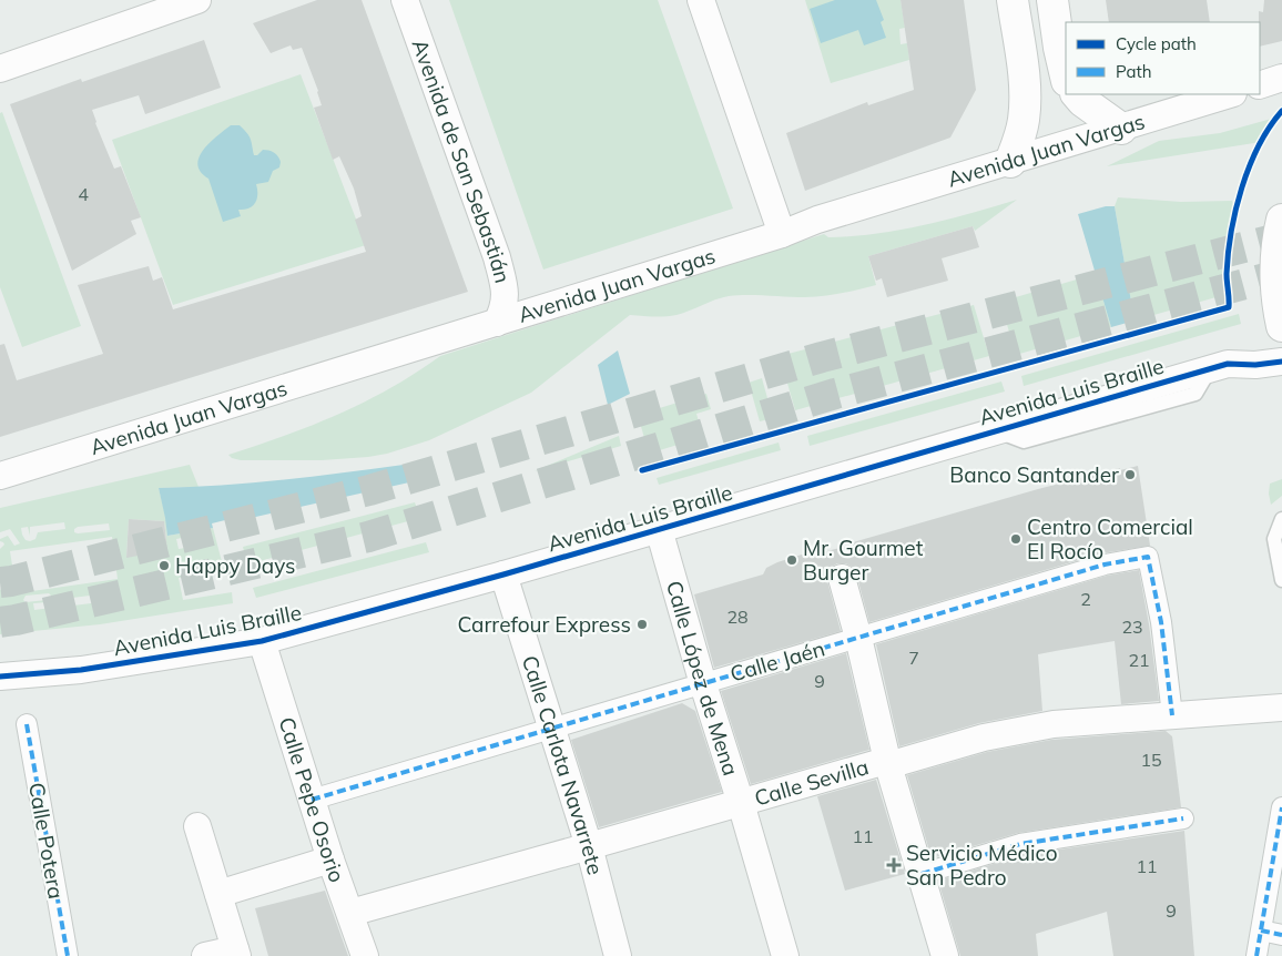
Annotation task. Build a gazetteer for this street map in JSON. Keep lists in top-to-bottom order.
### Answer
{
  "streets": {
    "street": [
      "Avenida Juan Vargas",
      "Avenida de San Sebastián",
      "Avenida Luis Braille",
      "Calle Jaén",
      "Calle López de Mena",
      "Calle Carlota Navarrete",
      "Calle Sevilla",
      "Calle Pepe Osorio",
      "Calle Potera"
    ]
  },
  "crossings": [
    ["Avenida Juan Vargas", "Avenida de San Sebastián"],
    ["Avenida Luis Braille", "Calle López de Mena"],
    ["Avenida Luis Braille", "Calle Carlota Navarrete"],
    ["Avenida Luis Braille", "Calle Pepe Osorio"],
    ["Calle Jaén", "Calle López de Mena"],
    ["Calle Jaén", "Calle Carlota Navarrete"],
    ["Calle Jaén", "Calle Sevilla"],
    ["Calle Jaén", "Calle Pepe Osorio"],
    ["Calle López de Mena", "Calle Sevilla"],
    ["Calle Carlota Navarrete", "Calle Sevilla"],
    ["Calle Sevilla", "Calle Pepe Osorio"]
  ],
  "places": {
    "other": [
      "Banco Santander",
      "Centro Comercial El Rocío",
      "Mr. Gourmet Burger",
      "Happy Days",
      "Carrefour Express"
    ],
    "health": ["Servicio Médico San Pedro"]
  },
  "house_numbers": [
    "4",
    "2",
    "28",
    "23",
    "7",
    "21",
    "9",
    "15",
    "11",
    "11",
    "9"
  ],
  "legend": ["Cycle path", "Path"]
}
